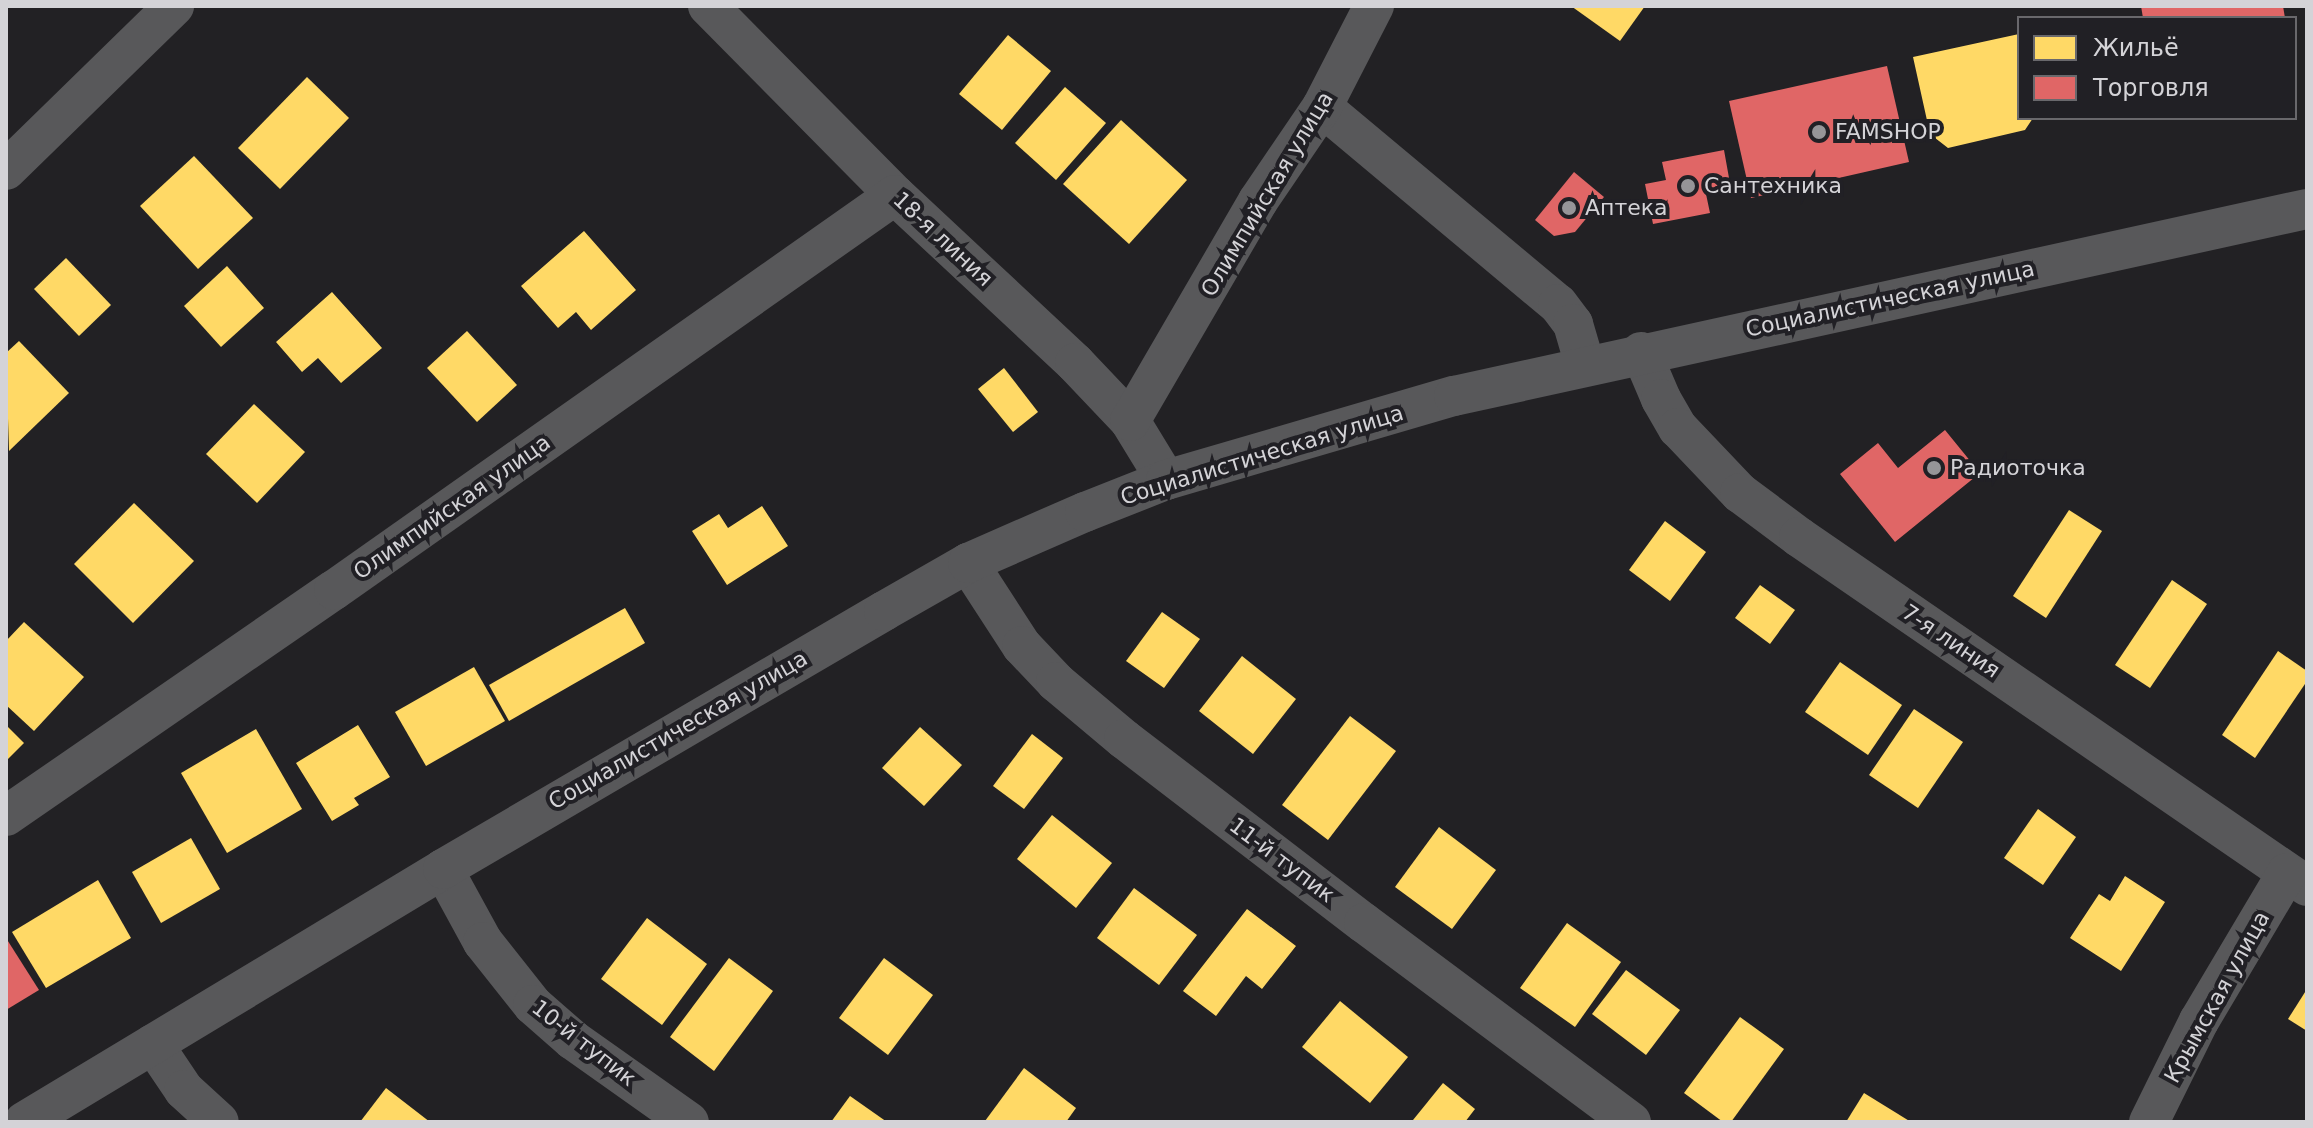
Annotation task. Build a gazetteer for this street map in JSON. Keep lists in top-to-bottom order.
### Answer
{
  "streets": {
    "street": [
      "Олимпийская улица",
      "18-я линия",
      "Социалистическая улица",
      "7-я линия",
      "11-й тупик",
      "Крымская улица",
      "10-й тупик"
    ]
  },
  "crossings": [
    ["Олимпийская улица", "18-я линия"],
    ["18-я линия", "Социалистическая улица"],
    ["Социалистическая улица", "7-я линия"],
    ["Социалистическая улица", "11-й тупик"],
    ["Социалистическая улица", "10-й тупик"],
    ["7-я линия", "Крымская улица"]
  ],
  "places": [
    "FAMSHOP",
    "Сантехника",
    "Аптека",
    "Радиоточка"
  ],
  "legend": ["Жильё", "Торговля"]
}
